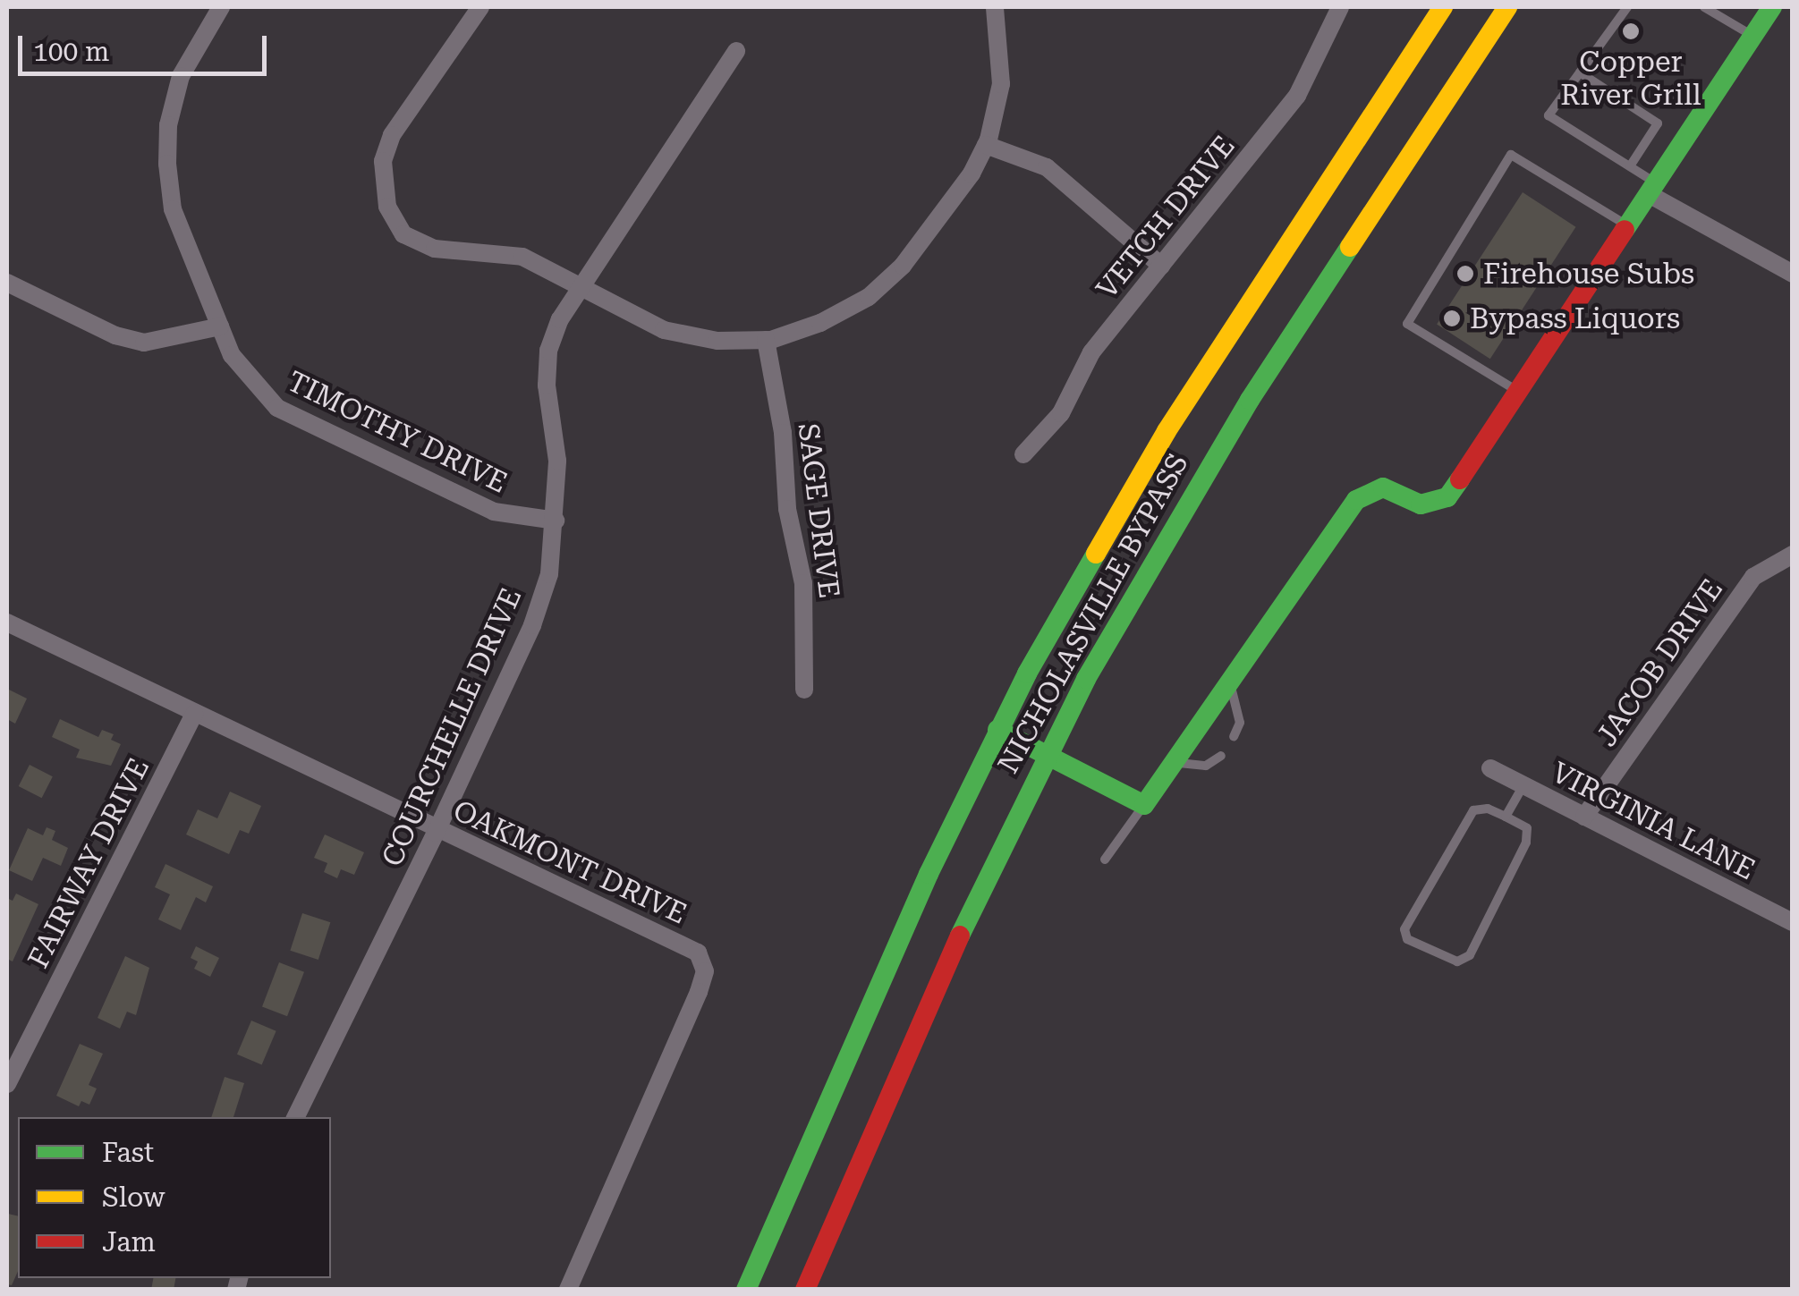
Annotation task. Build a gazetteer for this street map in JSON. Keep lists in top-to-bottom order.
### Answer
{
  "streets": {
    "main road": ["NICHOLASVILLE BYPASS"],
    "street": [
      "VETCH DRIVE",
      "TIMOTHY DRIVE",
      "SAGE DRIVE",
      "JACOB DRIVE",
      "COURCHELLE DRIVE",
      "VIRGINIA LANE",
      "OAKMONT DRIVE",
      "FAIRWAY DRIVE"
    ]
  },
  "crossings": [
    ["TIMOTHY DRIVE", "COURCHELLE DRIVE"],
    ["JACOB DRIVE", "VIRGINIA LANE"],
    ["COURCHELLE DRIVE", "OAKMONT DRIVE"],
    ["OAKMONT DRIVE", "FAIRWAY DRIVE"]
  ],
  "places": ["Copper River Grill", "Firehouse Subs", "Bypass Liquors"],
  "legend": ["Fast", "Slow", "Jam"],
  "scale_bar": "100 m"
}
